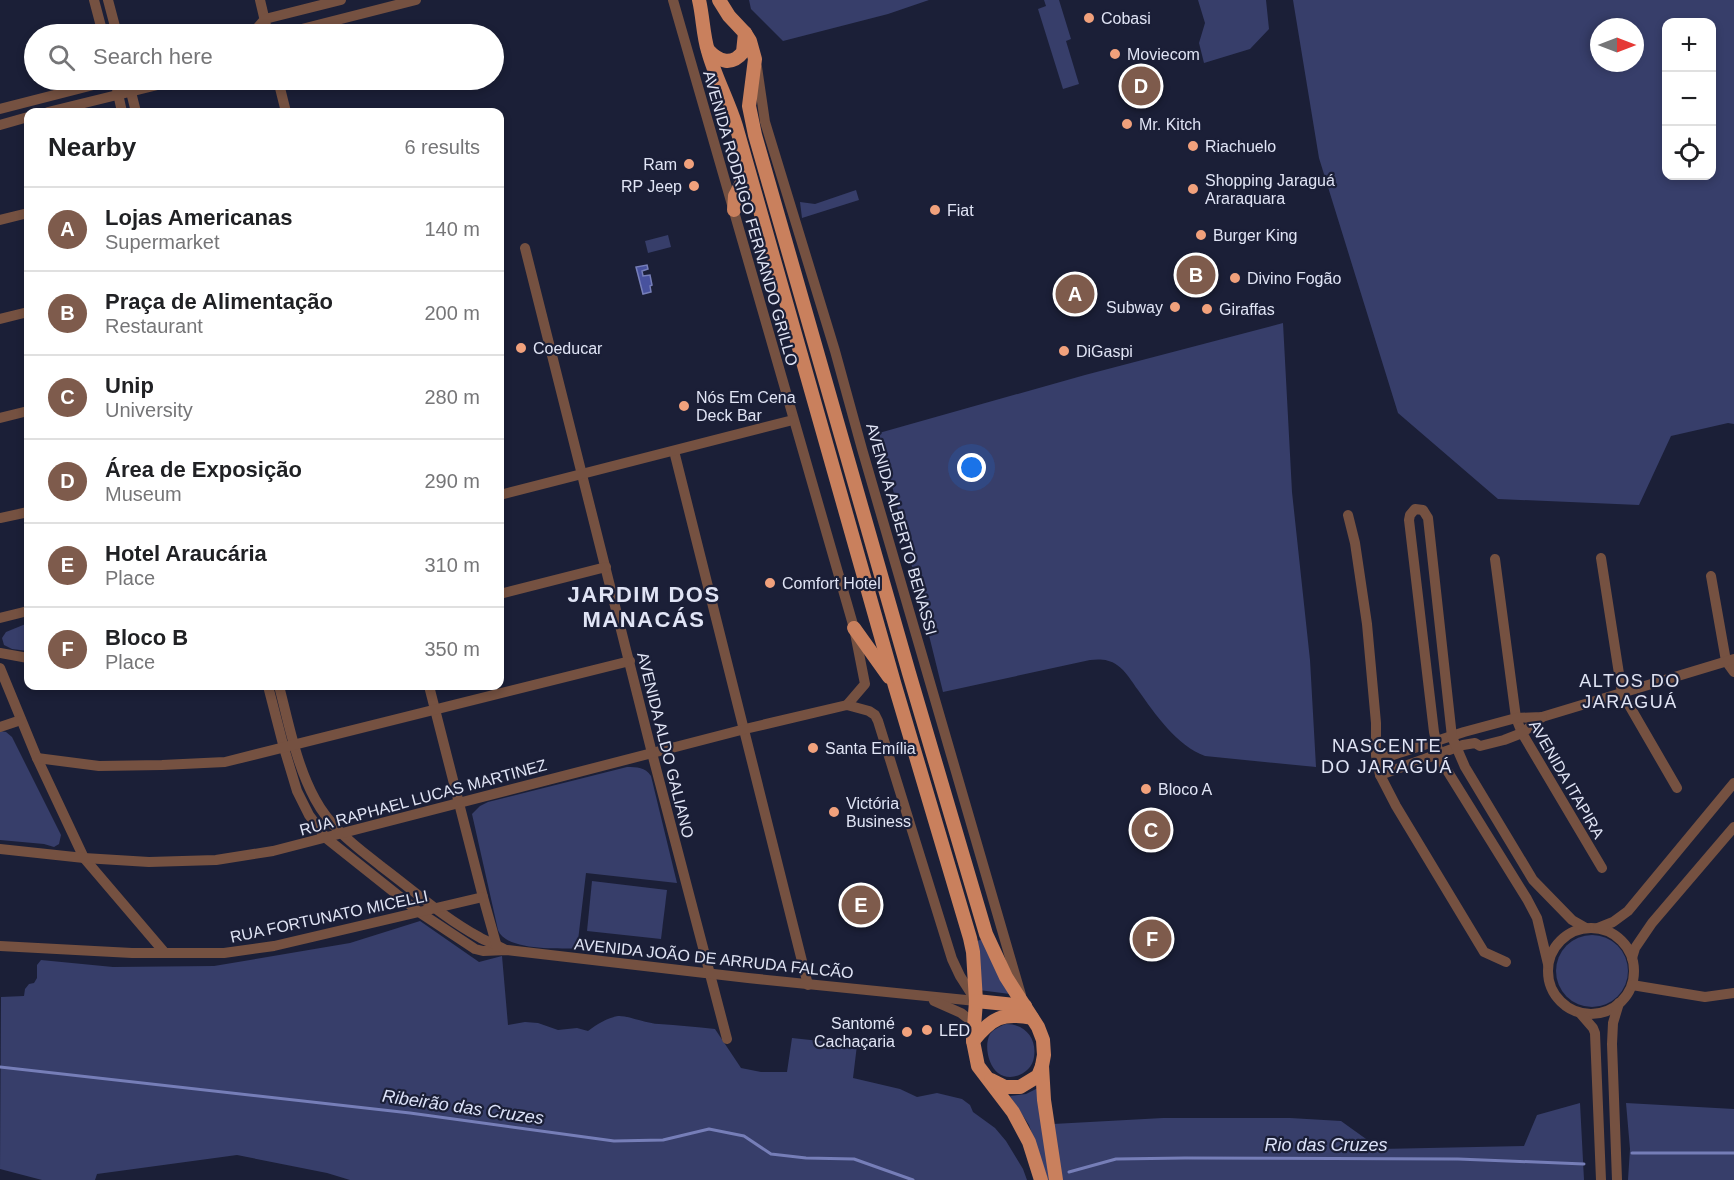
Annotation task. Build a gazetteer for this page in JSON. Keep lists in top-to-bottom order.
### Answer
{
  "streets": {
    "street": [
      "AVENIDA RODRIGO FERNANDO GRILLO",
      "AVENIDA ALDO GALIANO",
      "AVENIDA ITAPIRA",
      "RUA RAPHAEL LUCAS MARTINEZ",
      "RUA FORTUNATO MICELLI",
      "AVENIDA JOÃO DE ARRUDA FALCÃO"
    ]
  },
  "crossings": [
    ["AVENIDA RODRIGO FERNANDO GRILLO", "RUA RAPHAEL LUCAS MARTINEZ"],
    ["AVENIDA ALDO GALIANO", "RUA RAPHAEL LUCAS MARTINEZ"],
    ["AVENIDA ALDO GALIANO", "AVENIDA JOÃO DE ARRUDA FALCÃO"]
  ],
  "districts": ["JARDIM DOS MANACÁS", "ALTOS DO JARAGUÁ", "NASCENTE DO JARAGUÁ"],
  "water": ["Ribeirão das Cruzes", "Rio das Cruzes"],
  "places": [
    "Cobasi",
    "Moviecom",
    "Mr. Kitch",
    "Riachuelo",
    "Ram",
    "RP Jeep",
    "Shopping Jaraguá Araraquara",
    "Fiat",
    "Burger King",
    "Divino Fogão",
    "Subway",
    "Giraffas",
    "Coeducar",
    "DiGaspi",
    "Nós Em Cena Deck Bar",
    "Comfort Hotel",
    "Santa Emília",
    "Bloco A",
    "Victória Business",
    "LED",
    "Santomé Cachaçaria"
  ],
  "north": "right",
  "page": {
    "map_buttons": ["+", "−"],
    "search": "Search here",
    "pins": [
      "D",
      "B",
      "A",
      "C",
      "E",
      "F"
    ],
    "heading": ["Nearby", "6 results"],
    "list": [
      {
        "mark": "A",
        "name": "Lojas Americanas",
        "note": "Supermarket",
        "value": "140 m"
      },
      {
        "mark": "B",
        "name": "Praça de Alimentação",
        "note": "Restaurant",
        "value": "200 m"
      },
      {
        "mark": "C",
        "name": "Unip",
        "note": "University",
        "value": "280 m"
      },
      {
        "mark": "D",
        "name": "Área de Exposição",
        "note": "Museum",
        "value": "290 m"
      },
      {
        "mark": "E",
        "name": "Hotel Araucária",
        "note": "Place",
        "value": "310 m"
      },
      {
        "mark": "F",
        "name": "Bloco B",
        "note": "Place",
        "value": "350 m"
      }
    ]
  }
}
